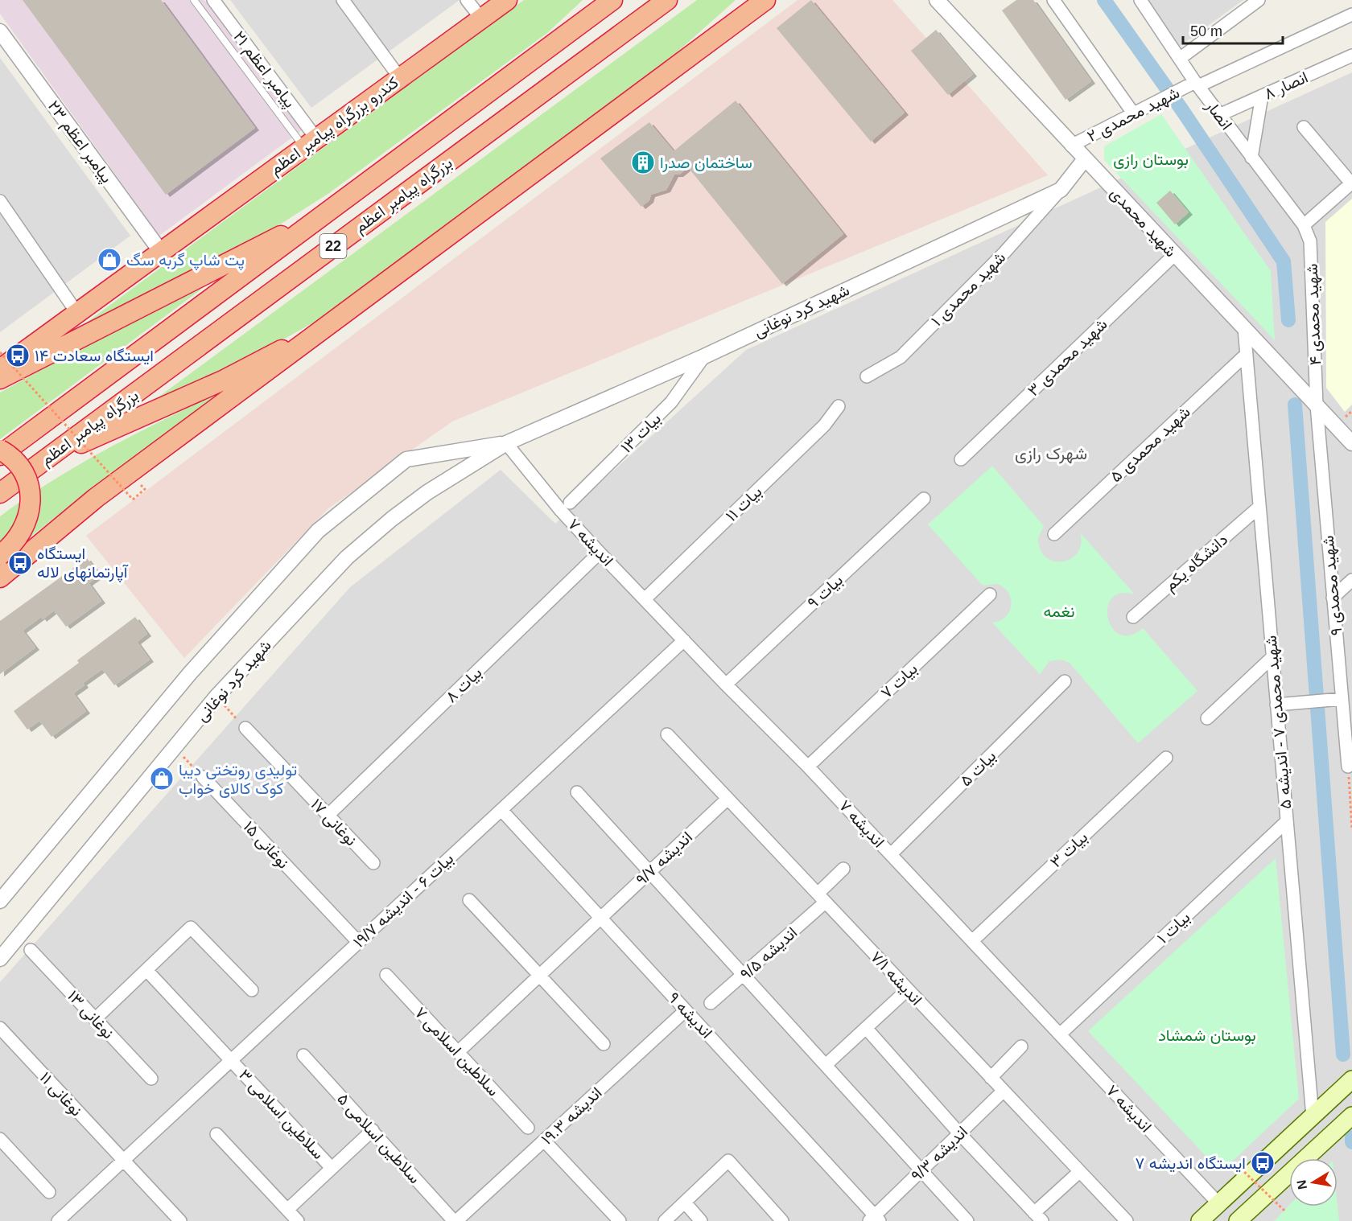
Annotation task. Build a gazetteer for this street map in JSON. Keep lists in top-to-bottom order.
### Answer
{
  "streets": {
    "highway": ["کندرو بزرگراه پیامبر اعظم", "بزرگراه پیامبر اعظم", "22"],
    "street": [
      "پیامبر اعظم ۲۱",
      "انصار ۸",
      "شهید محمدی ۲",
      "انصار",
      "پیامبر اعظم ۲۳",
      "شهید محمدی",
      "شهید محمدی ۱",
      "شهید کرد نوغانی",
      "شهید محمدی ۴",
      "شهید محمدی ۳",
      "بیات ۱۳",
      "شهید محمدی ۵",
      "بیات ۱۱",
      "اندیشه ۷",
      "دانشگاه یکم",
      "شهید محمدی ۹",
      "بیات ۹",
      "بیات ۷",
      "بیات ۸",
      "شهید محمدی ۷ - اندیشه ۵",
      "بیات ۵",
      "نوغانی ۱۷",
      "نوغانی ۱۵",
      "بیات ۳",
      "اندیشه ۹/۷",
      "بیات ۶ - اندیشه ۱۹/۷",
      "بیات ۱",
      "اندیشه ۹/۵",
      "اندیشه ۷/۱",
      "نوغانی ۱۳",
      "اندیشه ۹",
      "سلاطین اسلامی ۷",
      "نوغانی ۱۱",
      "سلاطین اسلامی ۳",
      "اندیشه ۱۹.۳",
      "سلاطین اسلامی ۵",
      "اندیشه ۹/۳"
    ]
  },
  "crossings": [
    ["پیامبر اعظم ۲۱", "کندرو بزرگراه پیامبر اعظم"],
    ["انصار ۸", "انصار"],
    ["شهید محمدی ۲", "انصار"],
    ["شهید محمدی ۲", "شهید محمدی"],
    ["انصار", "شهید محمدی ۴"],
    ["کندرو بزرگراه پیامبر اعظم", "پیامبر اعظم ۲۳"],
    ["شهید محمدی", "شهید کرد نوغانی"],
    ["شهید محمدی", "شهید محمدی ۴"],
    ["شهید محمدی", "شهید محمدی ۳"],
    ["شهید محمدی", "شهید محمدی ۹"],
    ["شهید محمدی", "شهید محمدی ۷ - اندیشه ۵"],
    ["شهید محمدی ۱", "شهید کرد نوغانی"],
    ["شهید کرد نوغانی", "بیات ۱۳"],
    ["شهید کرد نوغانی", "اندیشه ۷"],
    ["شهید محمدی ۴", "شهید محمدی ۹"],
    ["شهید محمدی ۵", "شهید محمدی ۷ - اندیشه ۵"],
    ["بیات ۱۱", "اندیشه ۷"],
    ["اندیشه ۷", "بیات ۹"],
    ["اندیشه ۷", "بیات ۷"],
    ["اندیشه ۷", "بیات ۸"],
    ["اندیشه ۷", "بیات ۵"],
    ["اندیشه ۷", "بیات ۳"],
    ["اندیشه ۷", "بیات ۶ - اندیشه ۱۹/۷"],
    ["اندیشه ۷", "بیات ۱"],
    ["دانشگاه یکم", "شهید محمدی ۷ - اندیشه ۵"],
    ["بیات ۸", "نوغانی ۱۷"],
    ["شهید محمدی ۷ - اندیشه ۵", "بیات ۱"],
    ["نوغانی ۱۵", "بیات ۶ - اندیشه ۱۹/۷"],
    ["اندیشه ۹/۷", "اندیشه ۷/۱"],
    ["اندیشه ۹/۷", "اندیشه ۹"],
    ["اندیشه ۹/۷", "سلاطین اسلامی ۷"],
    ["بیات ۶ - اندیشه ۱۹/۷", "اندیشه ۹"],
    ["بیات ۶ - اندیشه ۱۹/۷", "نوغانی ۱۱"],
    ["بیات ۶ - اندیشه ۱۹/۷", "سلاطین اسلامی ۳"],
    ["اندیشه ۹/۵", "اندیشه ۷/۱"],
    ["اندیشه ۷/۱", "اندیشه ۹/۳"],
    ["اندیشه ۹", "اندیشه ۱۹.۳"],
    ["اندیشه ۹", "اندیشه ۹/۳"],
    ["اندیشه ۱۹.۳", "سلاطین اسلامی ۵"]
  ],
  "districts": ["شهرک رازی"],
  "parks": ["بوستان رازی", "نغمه", "بوستان شمشاد"],
  "places": {
    "building": ["ساختمان صدرا"],
    "shop": ["پت شاپ گربه سگ", "تولیدی روتختی دیبا کوک کالای خواب"],
    "bus stop": ["ایستگاه سعادت ۱۴", "ایستگاه آپارتمانهای لاله", "ایستگاه اندیشه ۷"]
  },
  "scale_bar": "50 m",
  "north": "left"
}
